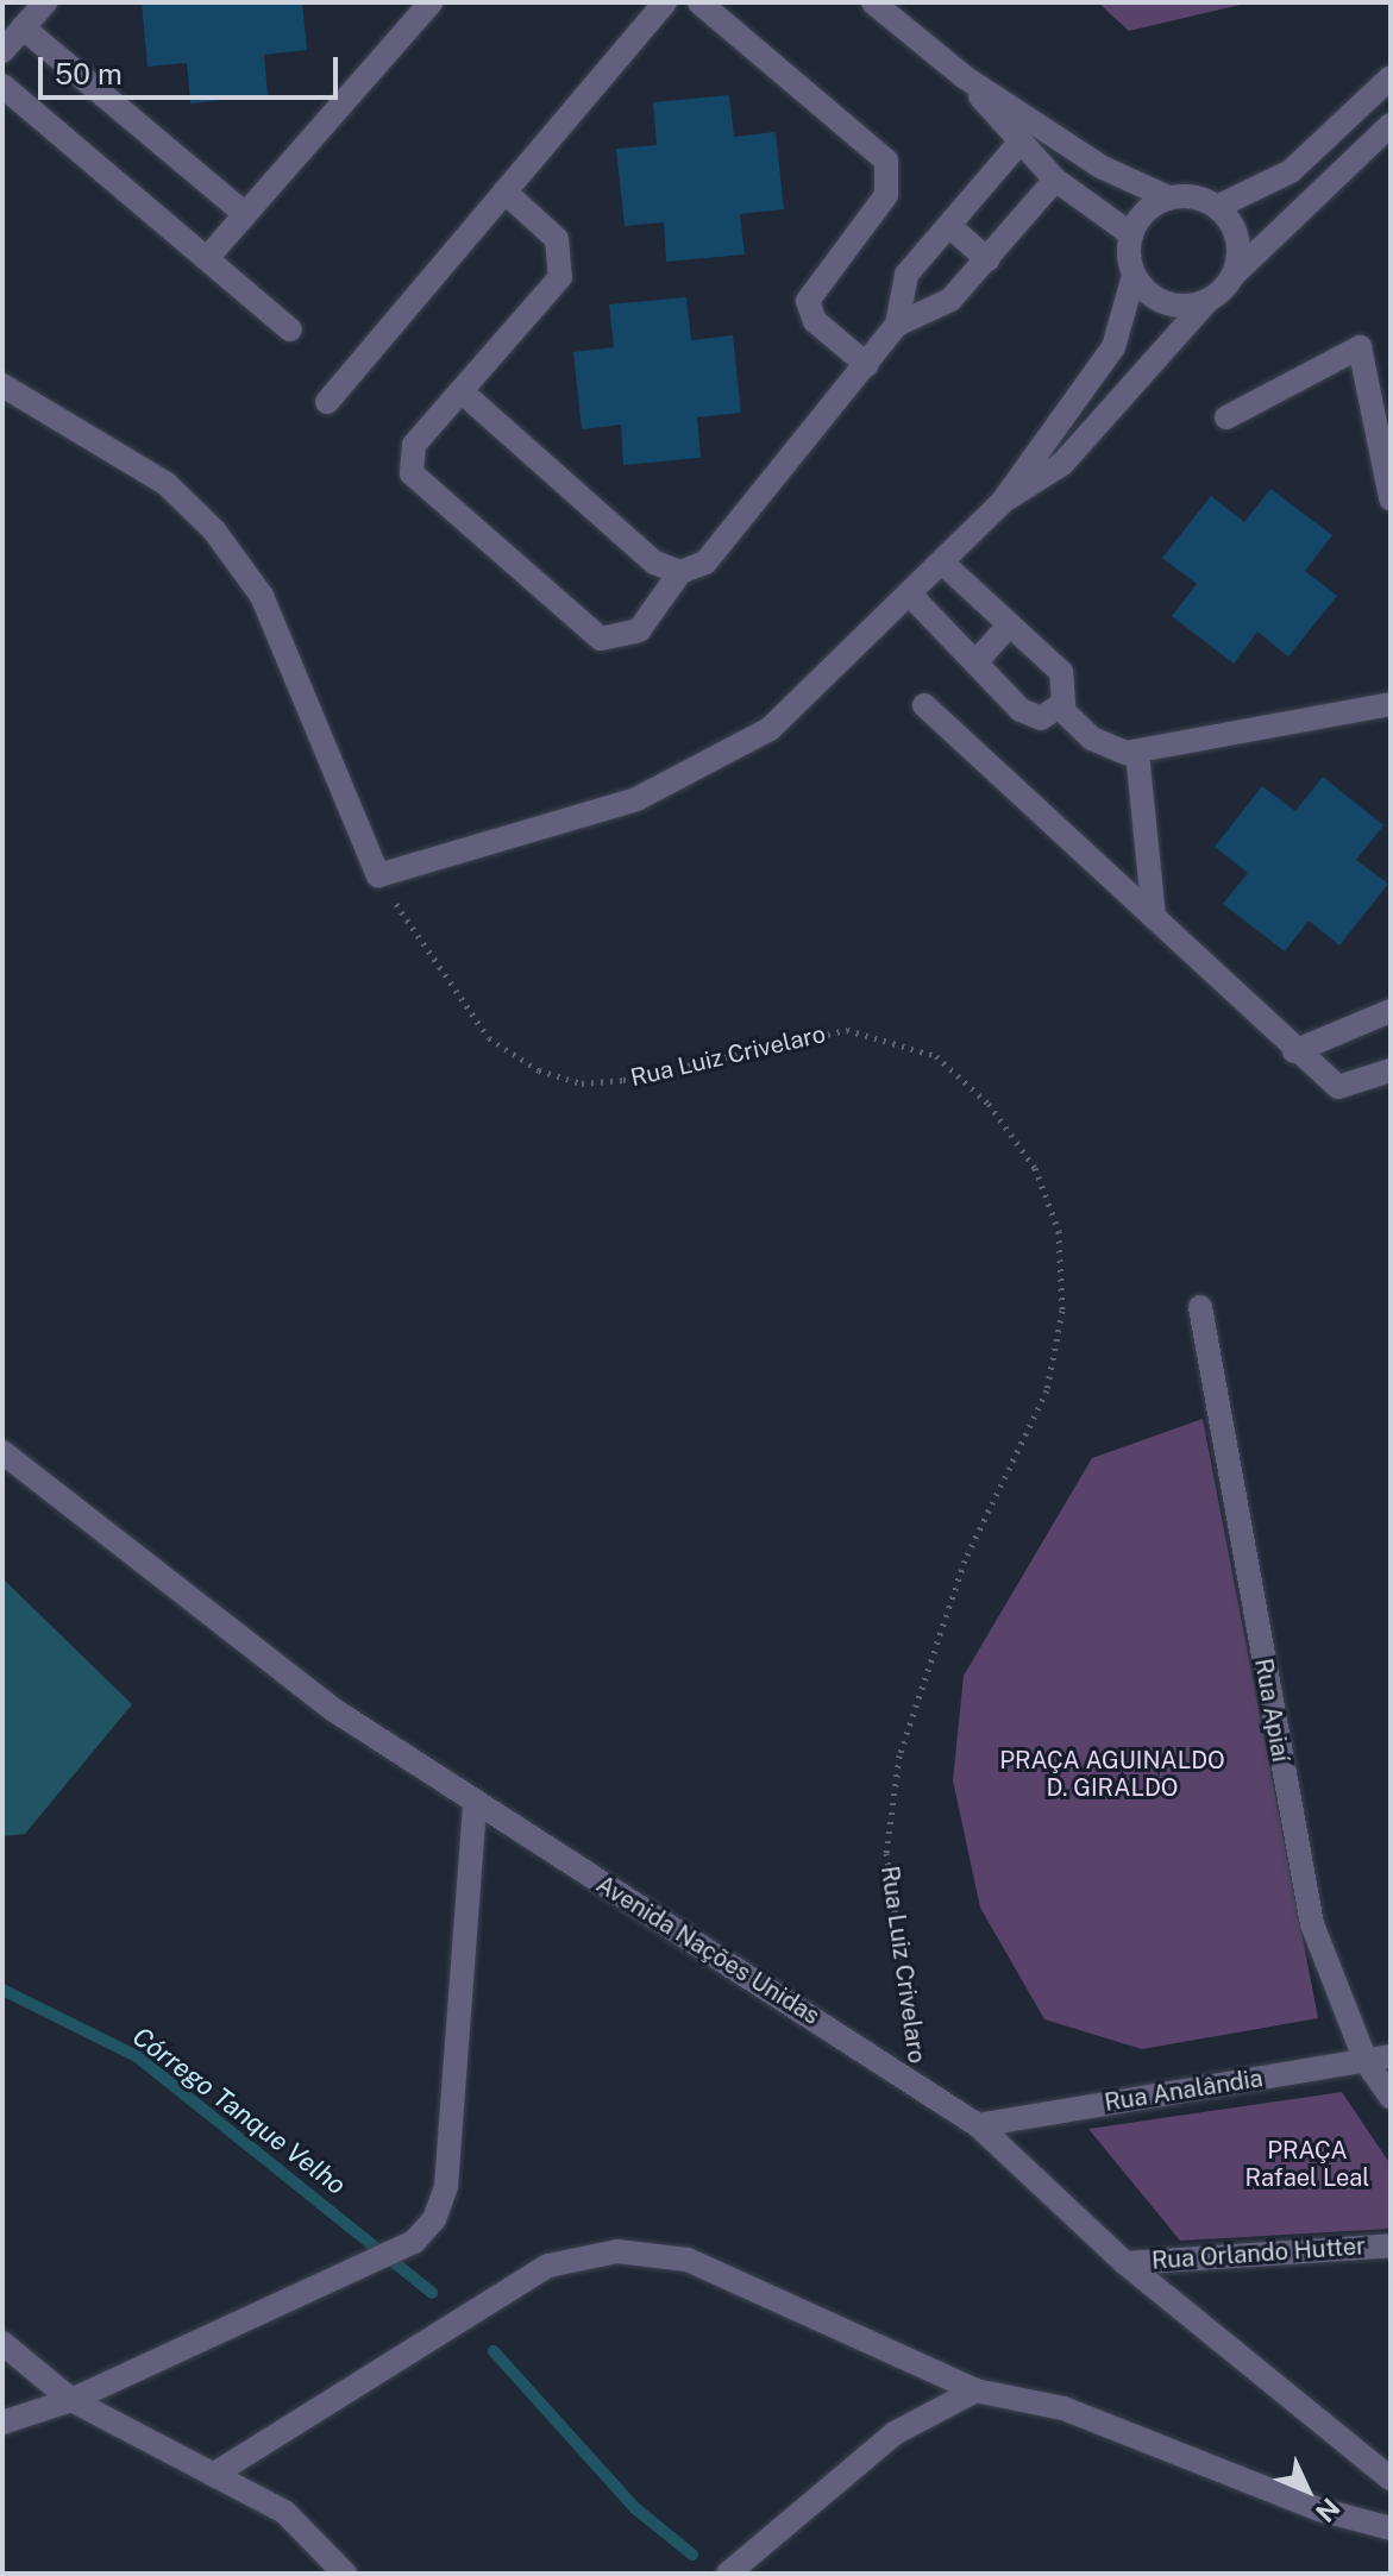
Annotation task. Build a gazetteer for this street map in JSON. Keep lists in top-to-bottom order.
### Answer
{
  "streets": {
    "street": [
      "Rua Apiaí",
      "Avenida Nações Unidas",
      "Rua Analândia",
      "Rua Orlando Hutter"
    ],
    "path": ["Rua Luiz Crivelaro"]
  },
  "crossings": [
    ["Rua Luiz Crivelaro", "Avenida Nações Unidas"],
    ["Rua Apiaí", "Rua Analândia"],
    ["Avenida Nações Unidas", "Rua Analândia"],
    ["Avenida Nações Unidas", "Rua Orlando Hutter"]
  ],
  "water": ["Córrego Tanque Velho"],
  "parks": ["PRAÇA AGUINALDO D. GIRALDO", "PRAÇA Rafael Leal"],
  "scale_bar": "50 m",
  "north": "bottom right"
}
